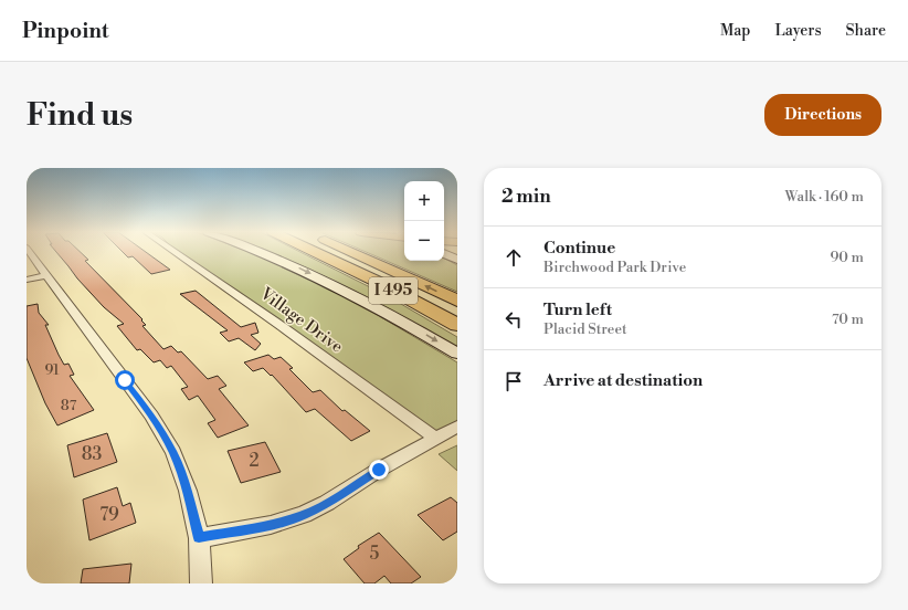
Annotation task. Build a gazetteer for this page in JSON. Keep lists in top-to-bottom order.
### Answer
{
  "streets": {
    "highway": ["I 495"],
    "street": ["Village Drive"]
  },
  "house_numbers": [
    "91",
    "87",
    "83",
    "2",
    "79",
    "5"
  ],
  "page": {
    "header": "Pinpoint",
    "nav": ["Map", "Layers", "Share"],
    "buttons": "Directions",
    "title": "Find us",
    "heading": ["2 min", "Walk · 160 m"],
    "map_buttons": ["+", "−"],
    "list": [
      ["Continue", "Birchwood Park Drive", "90 m"],
      ["Turn left", "Placid Street", "70 m"],
      "Arrive at destination"
    ]
  }
}
